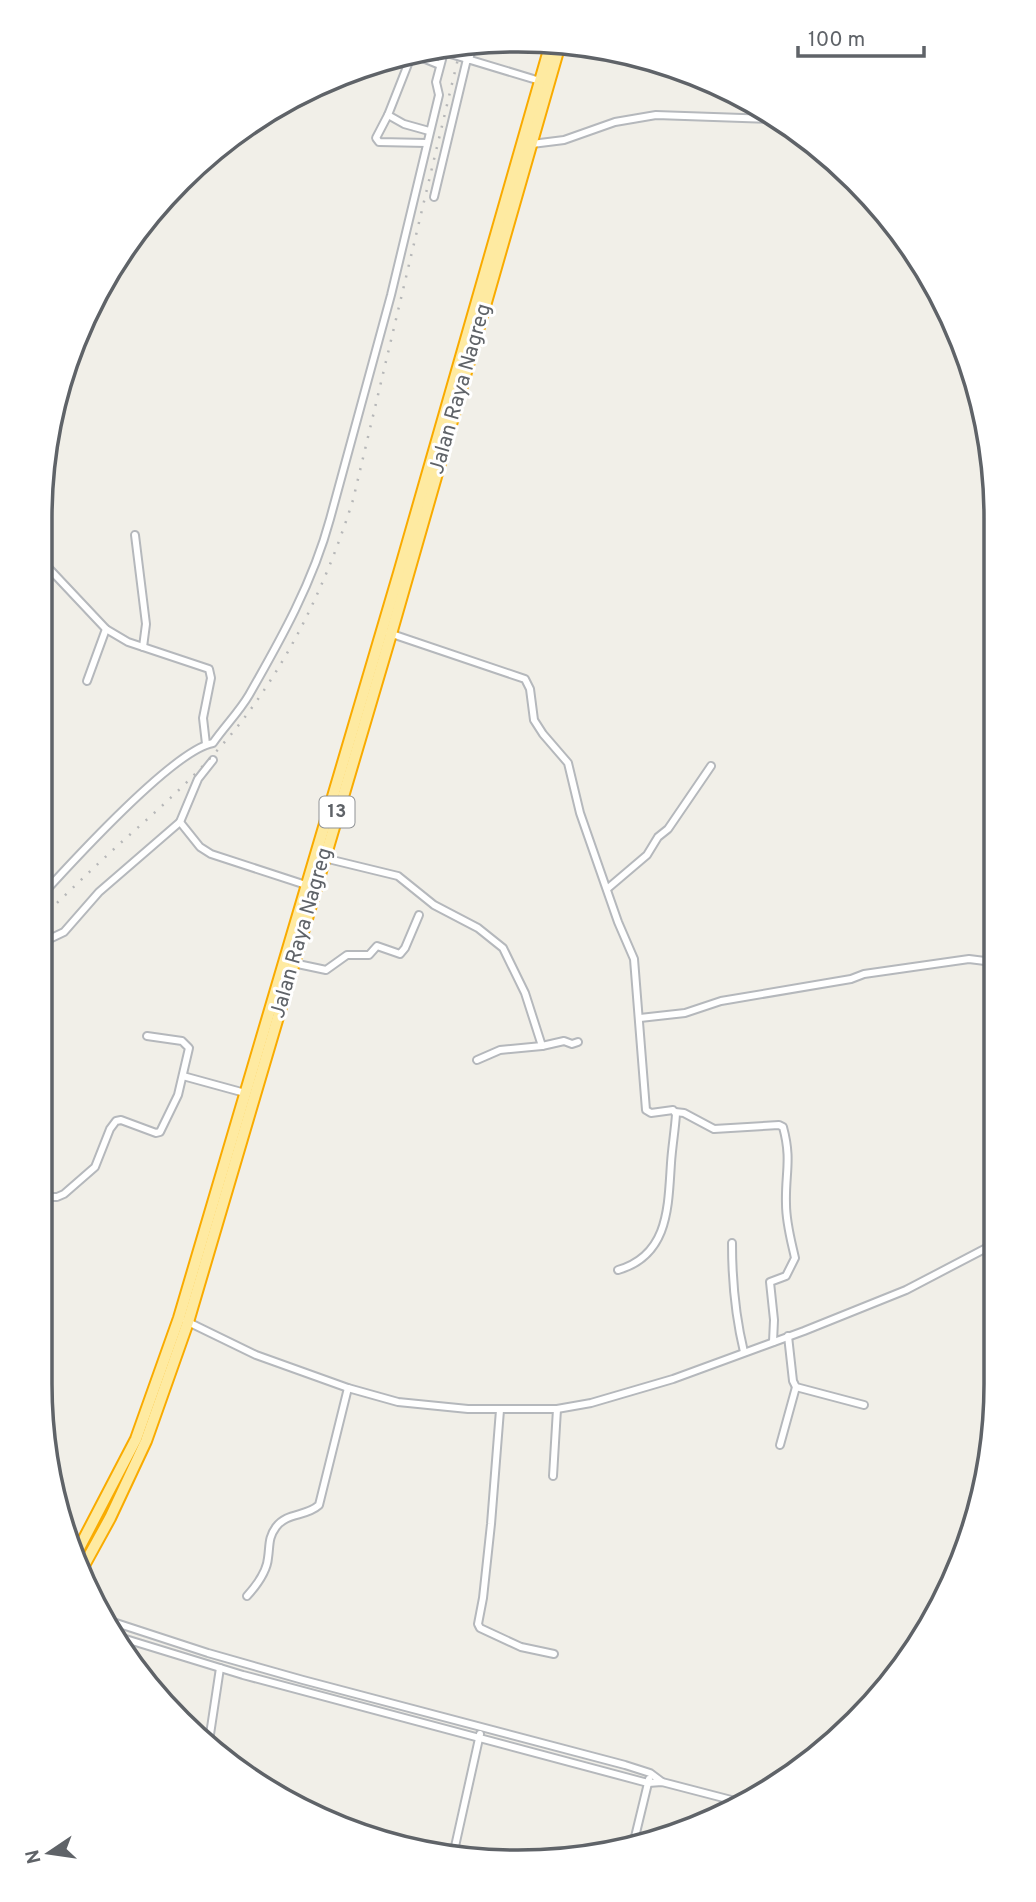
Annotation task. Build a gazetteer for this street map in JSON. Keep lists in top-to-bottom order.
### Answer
{
  "streets": {
    "highway": ["Jalan Raya Nagreg", "13"]
  },
  "scale_bar": "100 m",
  "north": "left"
}
